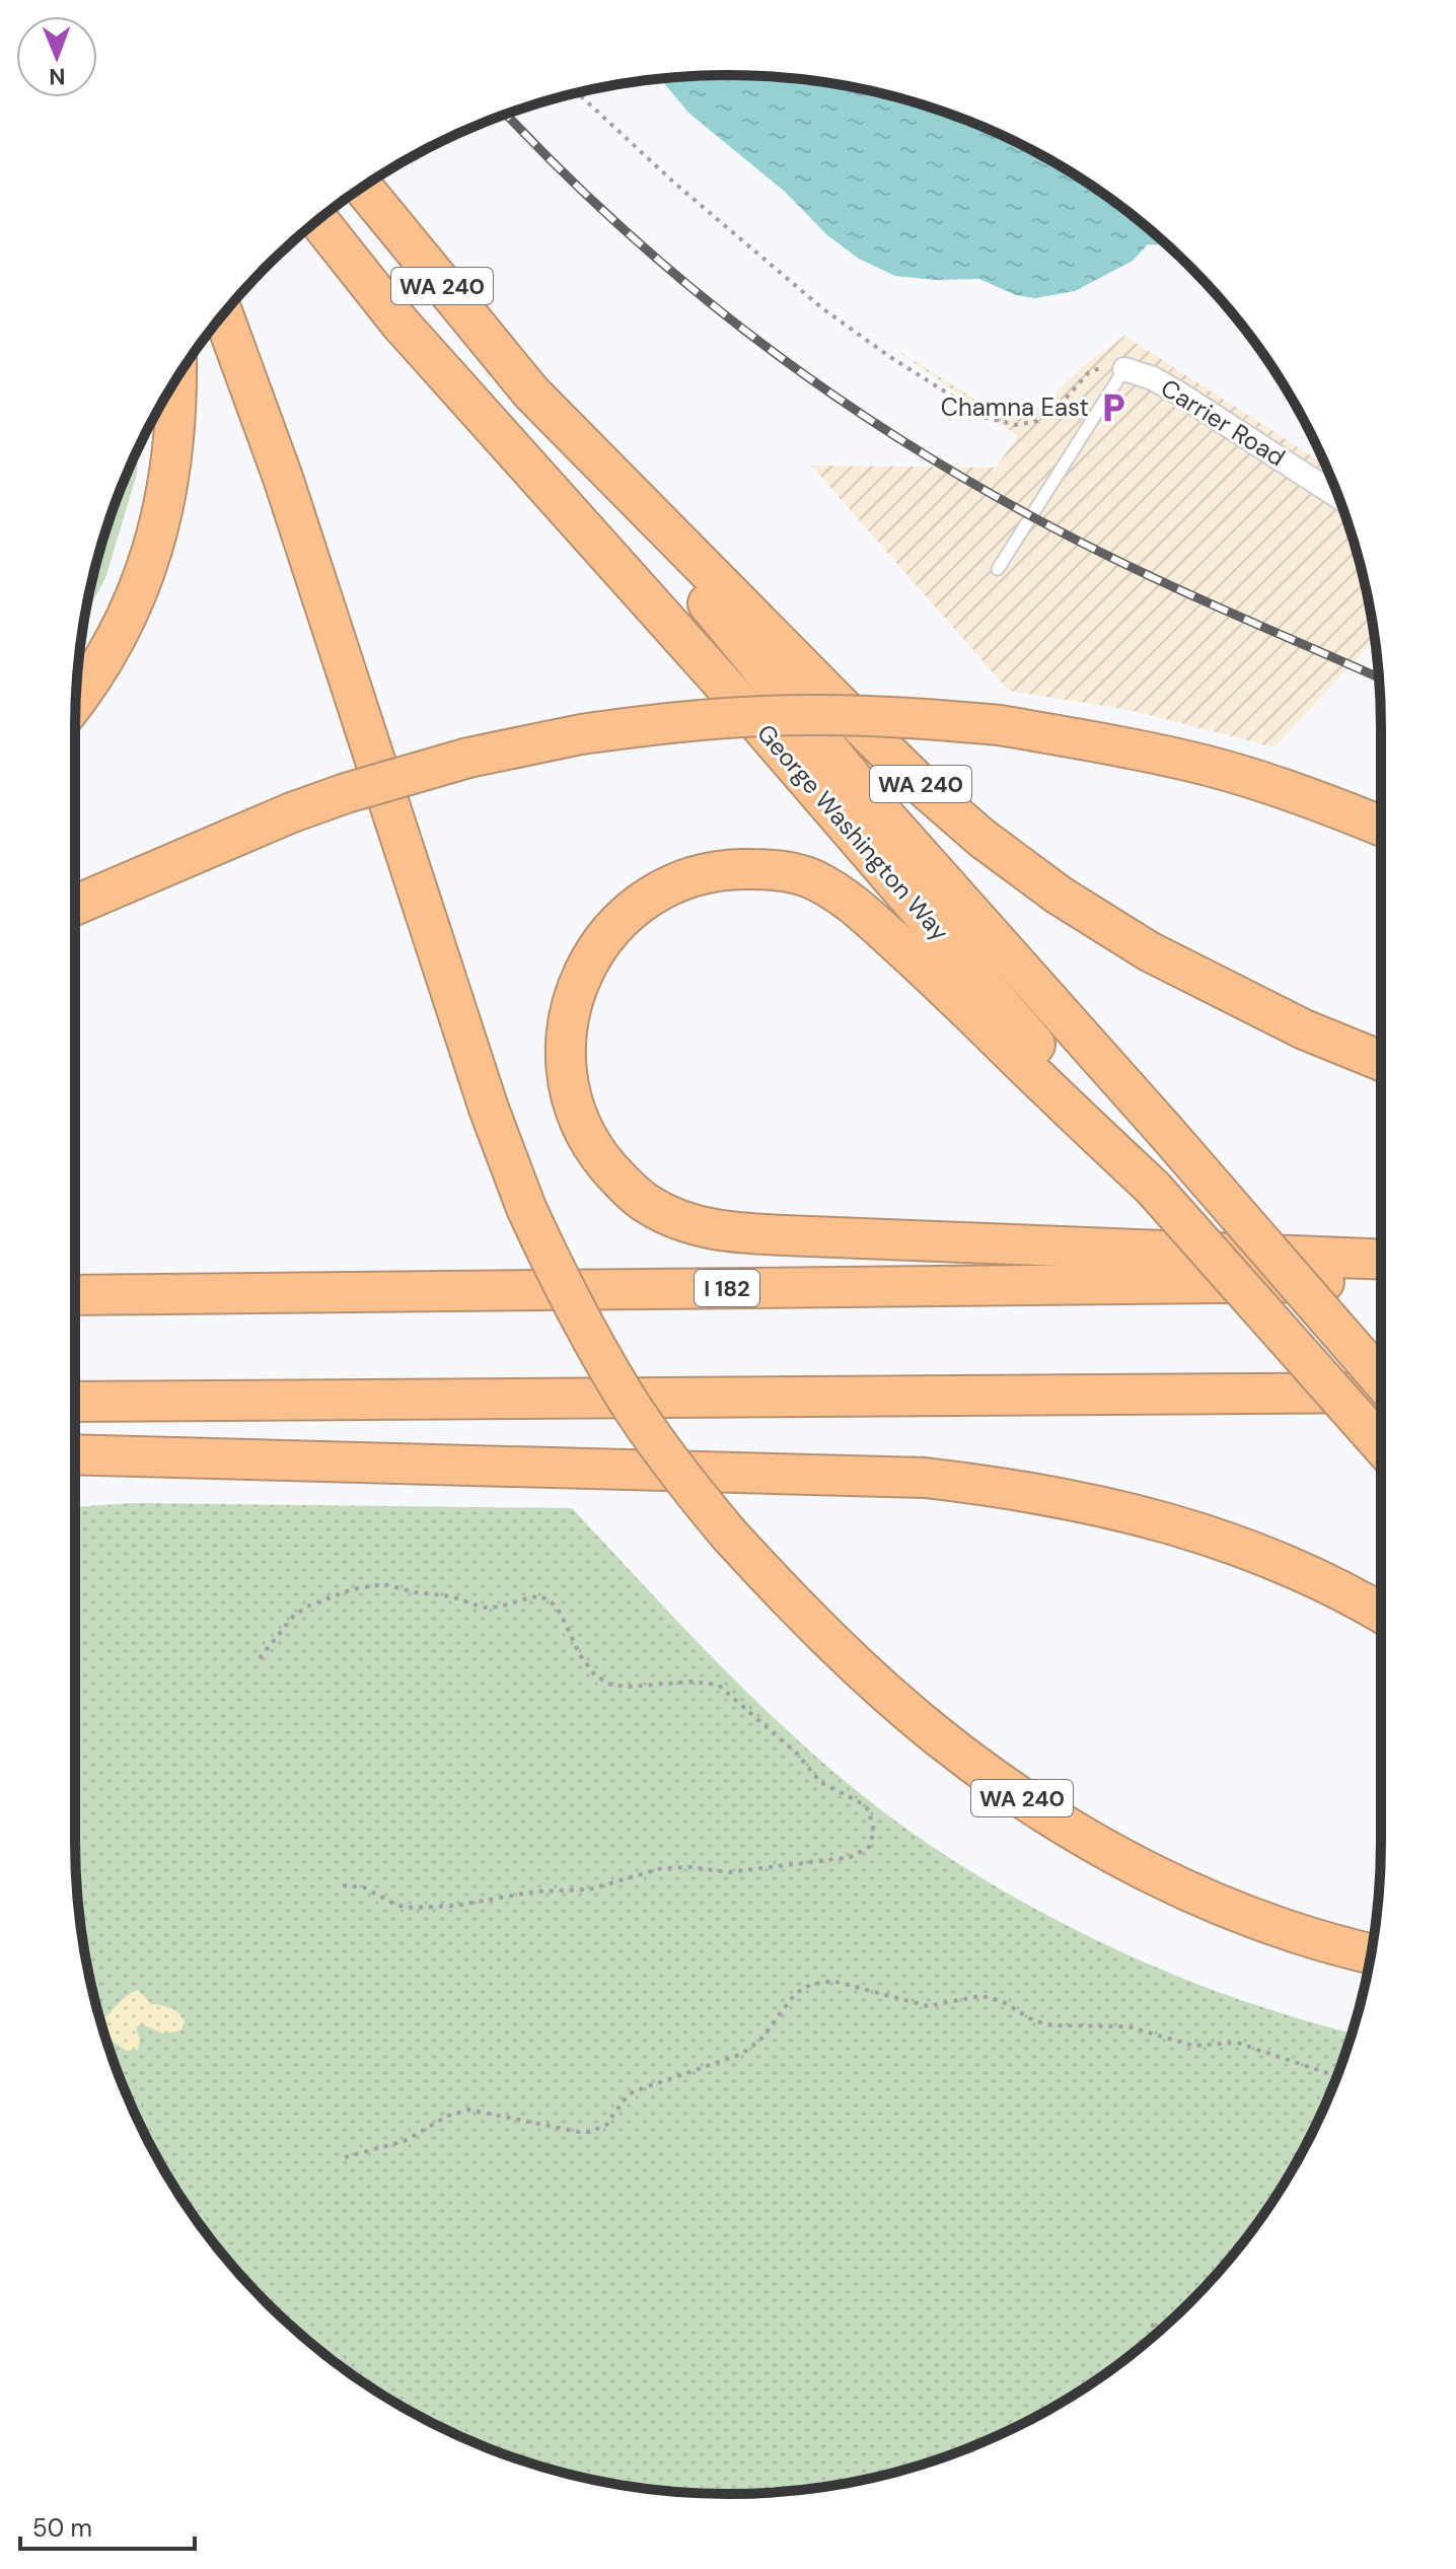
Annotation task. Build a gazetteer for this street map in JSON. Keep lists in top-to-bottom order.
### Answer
{
  "streets": {
    "highway": ["WA 240", "George Washington Way", "I 182"],
    "street": ["Carrier Road"]
  },
  "crossings": [
    ["WA 240", "George Washington Way"]
  ],
  "places": {
    "parking": ["Chamna East"]
  },
  "scale_bar": "50 m",
  "north": "bottom"
}
